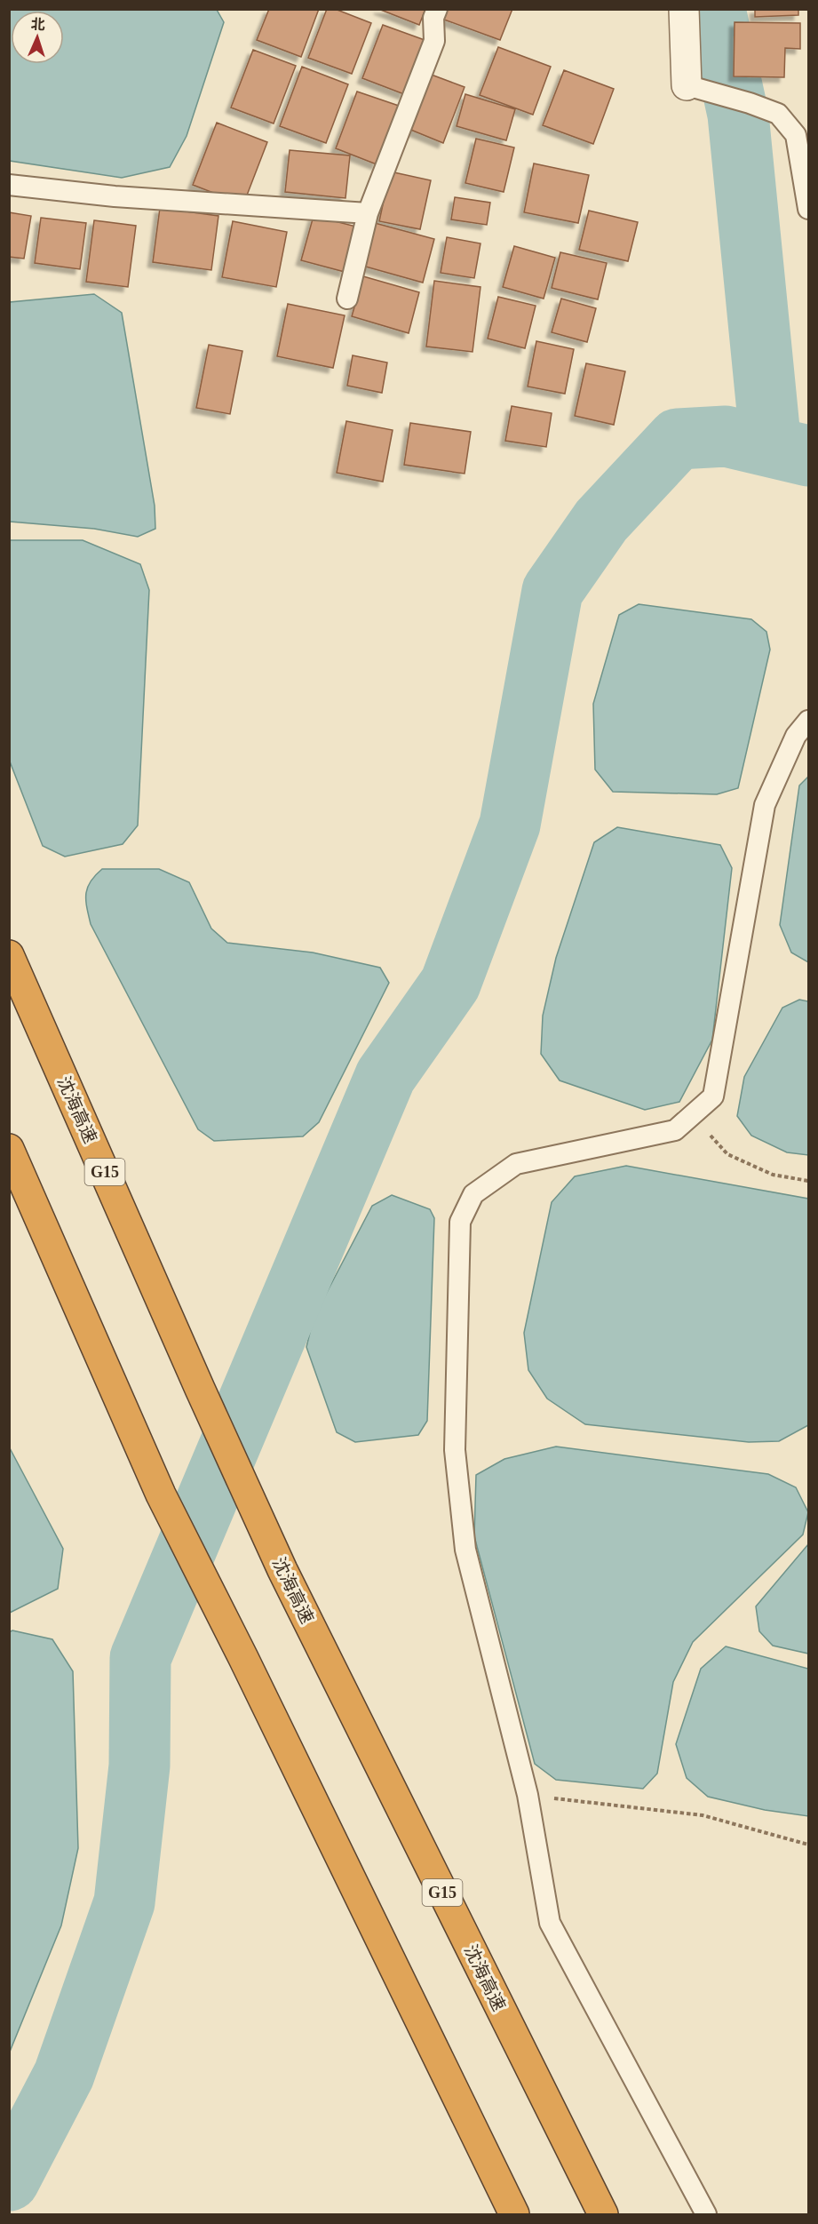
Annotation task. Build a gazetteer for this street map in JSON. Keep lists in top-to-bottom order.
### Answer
{
  "streets": {
    "highway": ["沈海高速", "G15"]
  },
  "north": "top"
}
